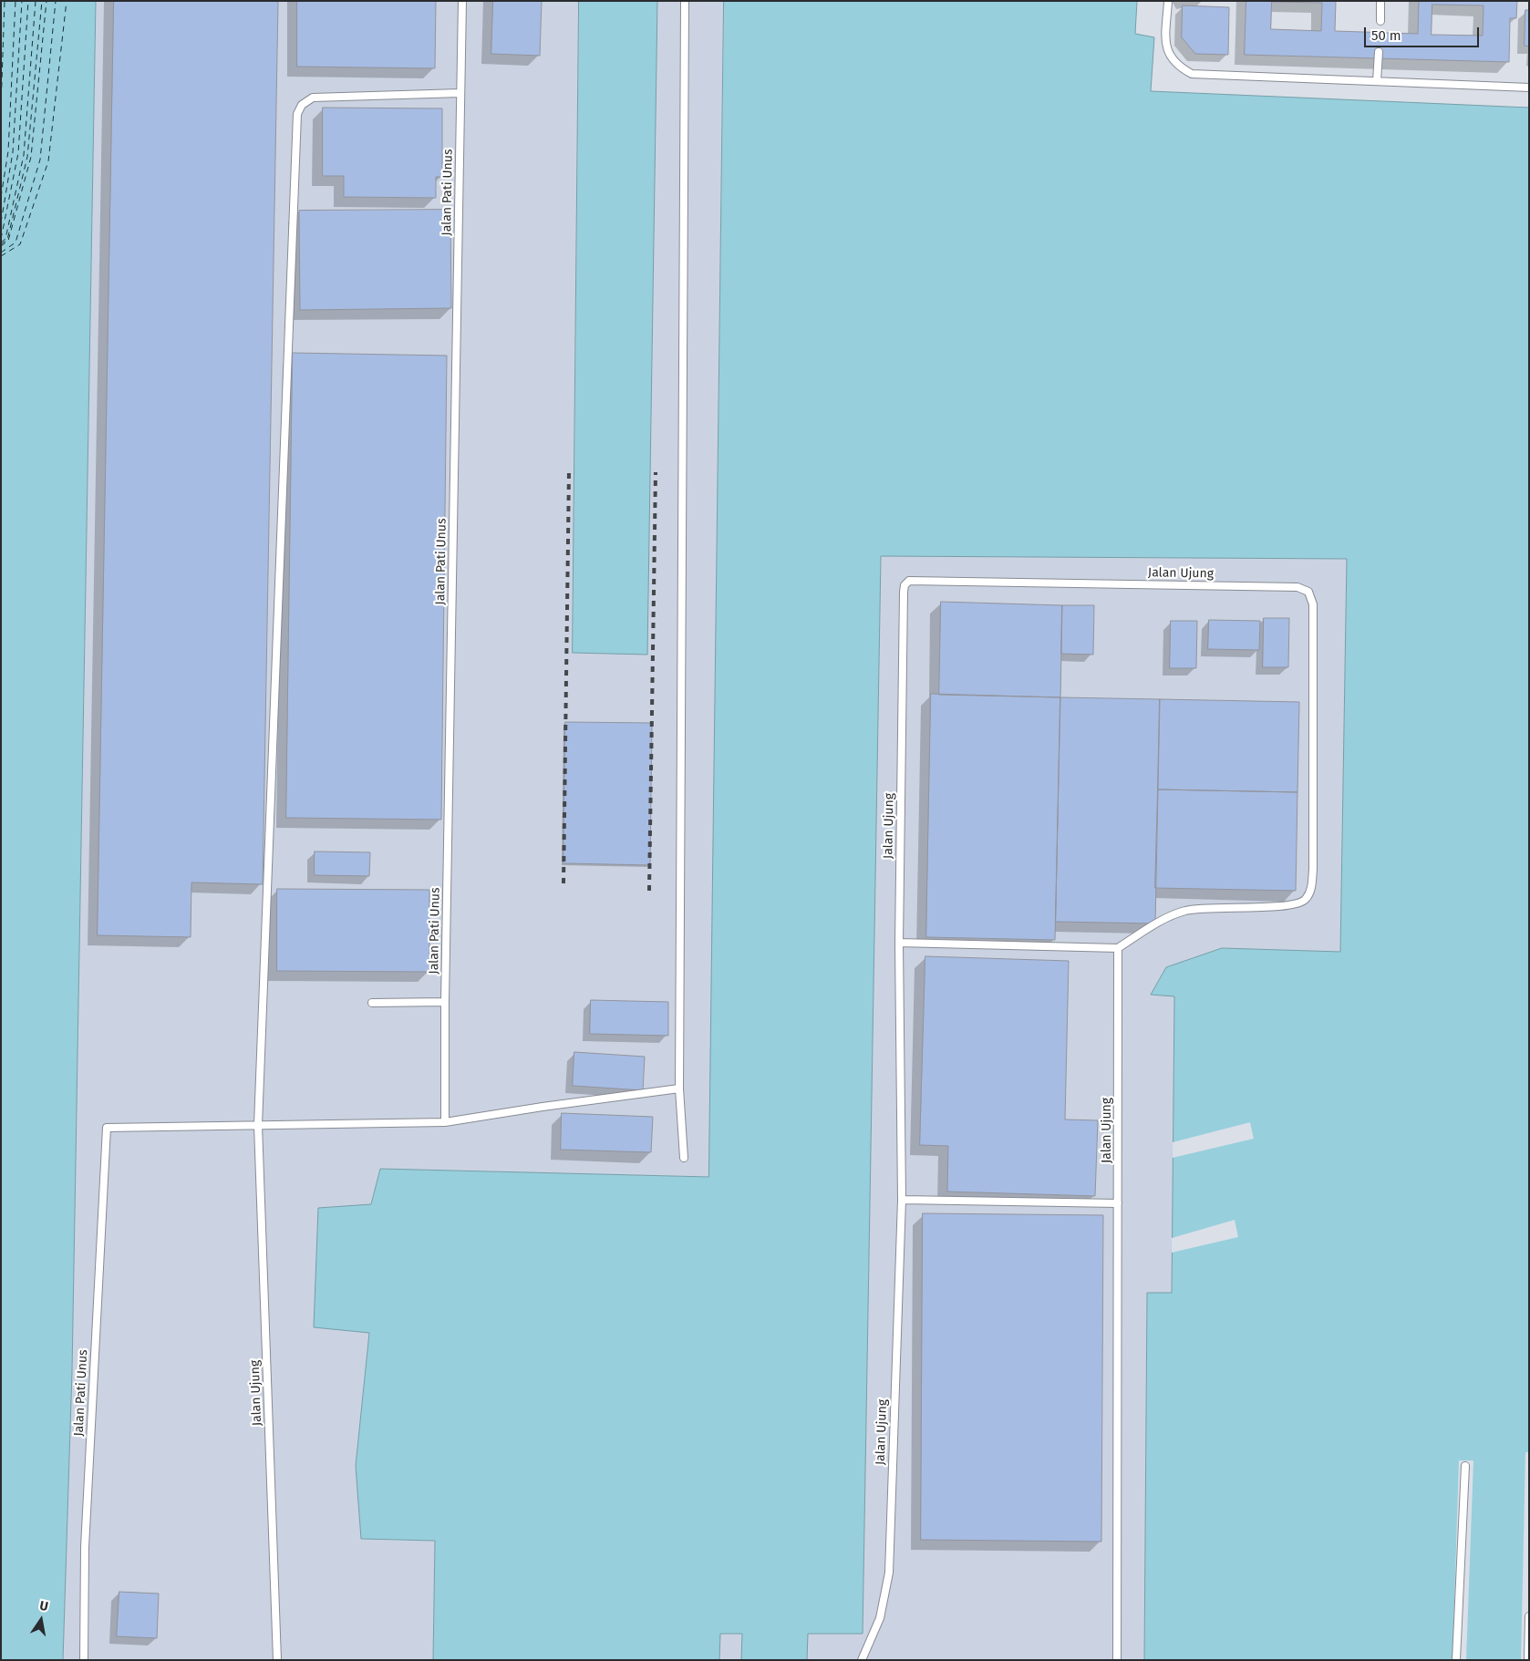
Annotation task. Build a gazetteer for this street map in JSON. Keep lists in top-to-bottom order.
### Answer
{
  "streets": {
    "lane": ["Jalan Pati Unus", "Jalan Ujung"]
  },
  "crossings": [
    ["Jalan Pati Unus", "Jalan Ujung"]
  ],
  "scale_bar": "50 m",
  "north": "top"
}
